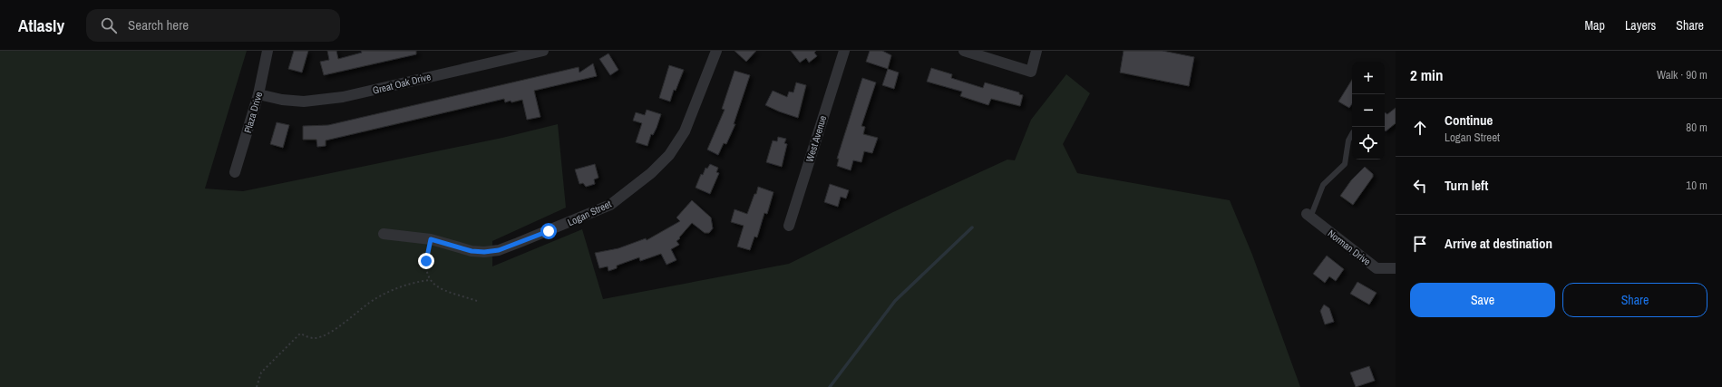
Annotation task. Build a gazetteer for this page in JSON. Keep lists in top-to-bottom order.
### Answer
{
  "streets": {
    "street": [
      "Great Oak Drive",
      "Plaza Drive",
      "West Avenue",
      "Logan Street",
      "Norman Drive"
    ]
  },
  "crossings": [
    ["Great Oak Drive", "Plaza Drive"]
  ],
  "page": {
    "header": "Atlasly",
    "search": "Search here",
    "nav": ["Map", "Layers", "Share"],
    "heading": ["2 min", "Walk · 90 m"],
    "map_buttons": ["+", "−"],
    "list": [
      ["Continue", "Logan Street", "80 m"],
      ["Turn left", "10 m"],
      "Arrive at destination"
    ],
    "buttons": ["Save", "Share"]
  }
}
